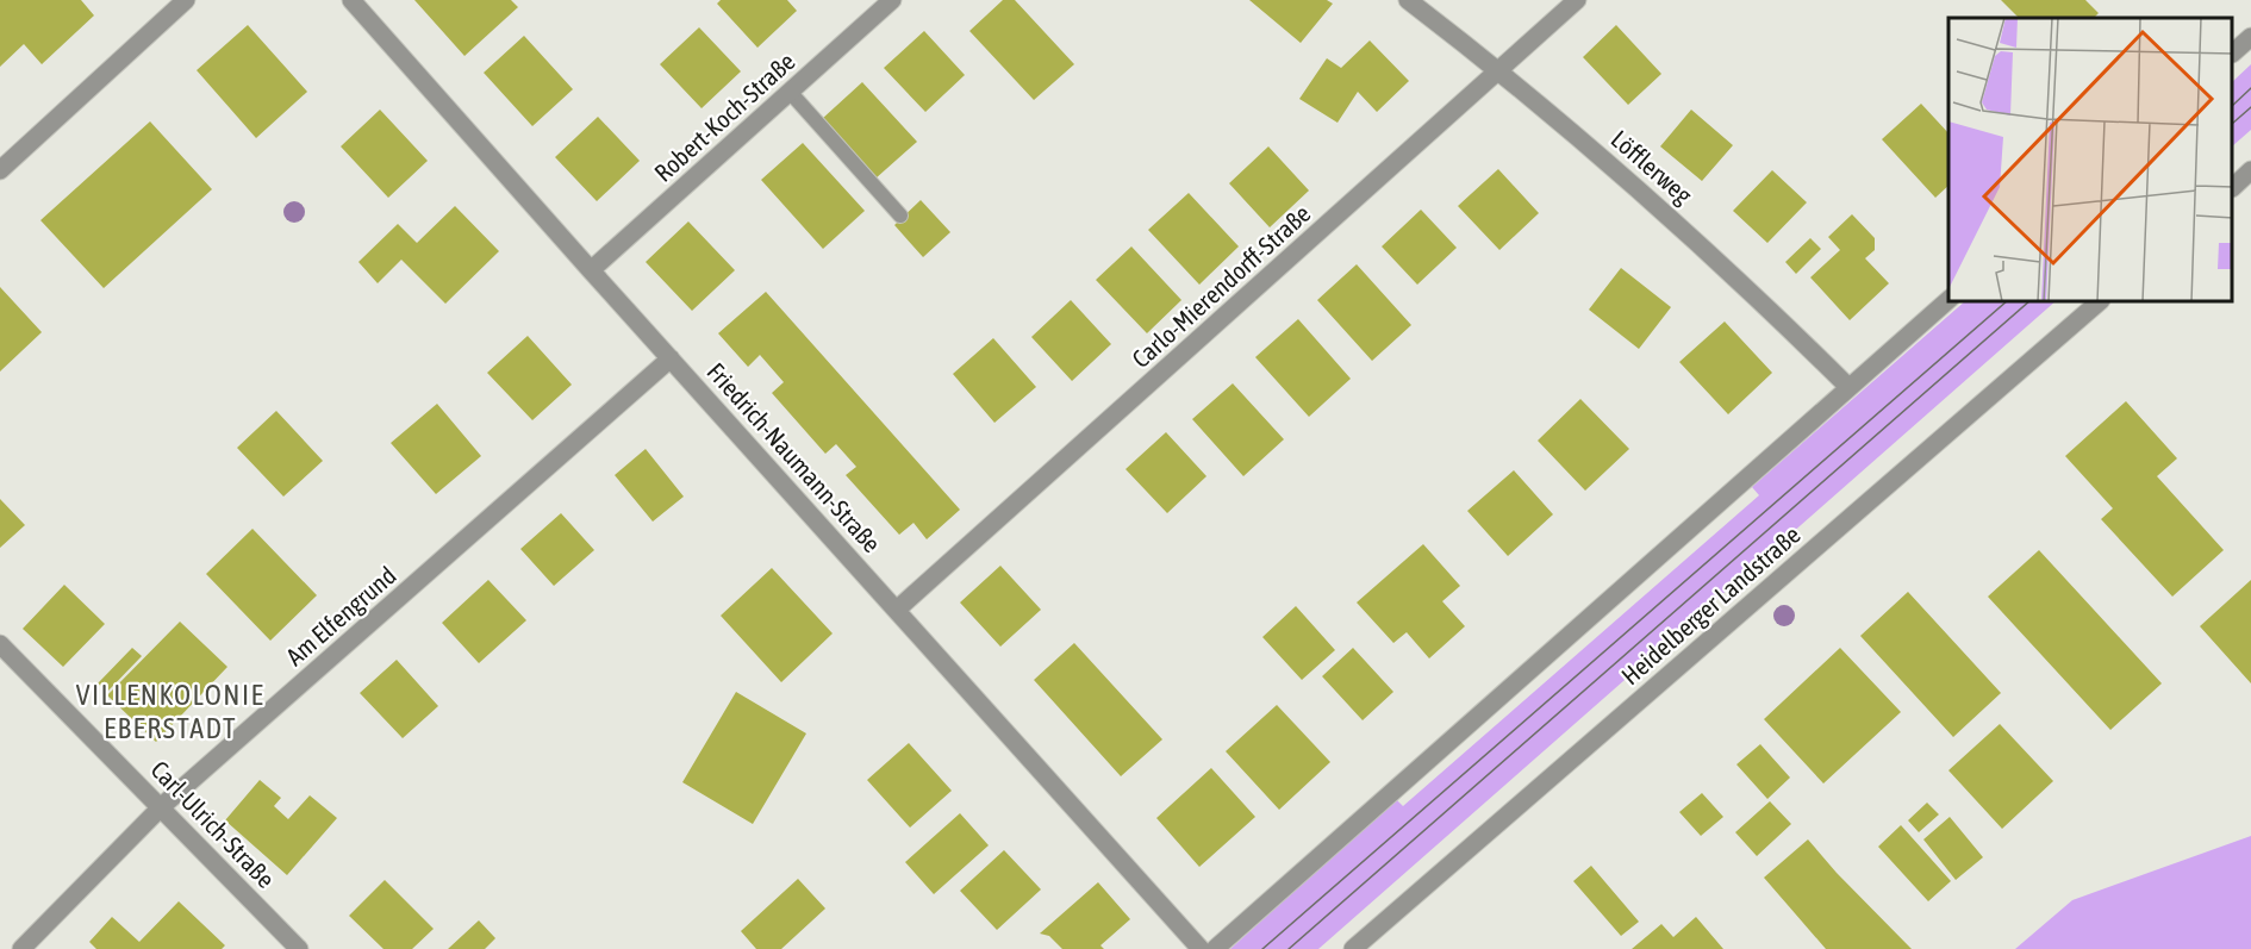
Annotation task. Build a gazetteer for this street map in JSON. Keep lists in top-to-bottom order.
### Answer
{
  "streets": {
    "street": [
      "Robert-Koch-Straße",
      "Löfflerweg",
      "Carlo-Mierendorff-Straße",
      "Friedrich-Naumann-Straße",
      "Heidelberger Landstraße",
      "Am Elfengrund",
      "Carl-Ulrich-Straße"
    ]
  },
  "crossings": [
    ["Robert-Koch-Straße", "Friedrich-Naumann-Straße"],
    ["Löfflerweg", "Carlo-Mierendorff-Straße"],
    ["Carlo-Mierendorff-Straße", "Friedrich-Naumann-Straße"],
    ["Friedrich-Naumann-Straße", "Am Elfengrund"],
    ["Am Elfengrund", "Carl-Ulrich-Straße"]
  ],
  "districts": ["VILLENKOLONIE EBERSTADT"]
}
